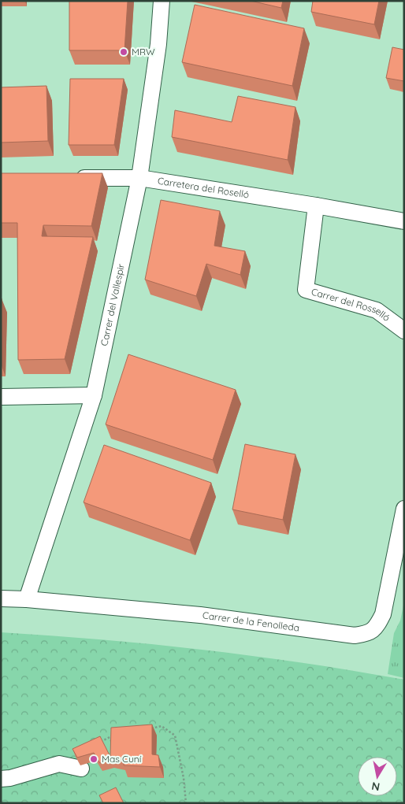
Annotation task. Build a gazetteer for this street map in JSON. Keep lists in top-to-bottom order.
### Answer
{
  "streets": {
    "street": [
      "Carretera del Roselló",
      "Carrer del Vallespir",
      "Carrer del Rosselló",
      "Carrer de la Fenolleda"
    ]
  },
  "crossings": [
    ["Carretera del Roselló", "Carrer del Vallespir"],
    ["Carretera del Roselló", "Carrer del Rosselló"],
    ["Carrer del Vallespir", "Carrer de la Fenolleda"]
  ],
  "places": ["MRW", "Mas Cuní"],
  "north": "bottom"
}
